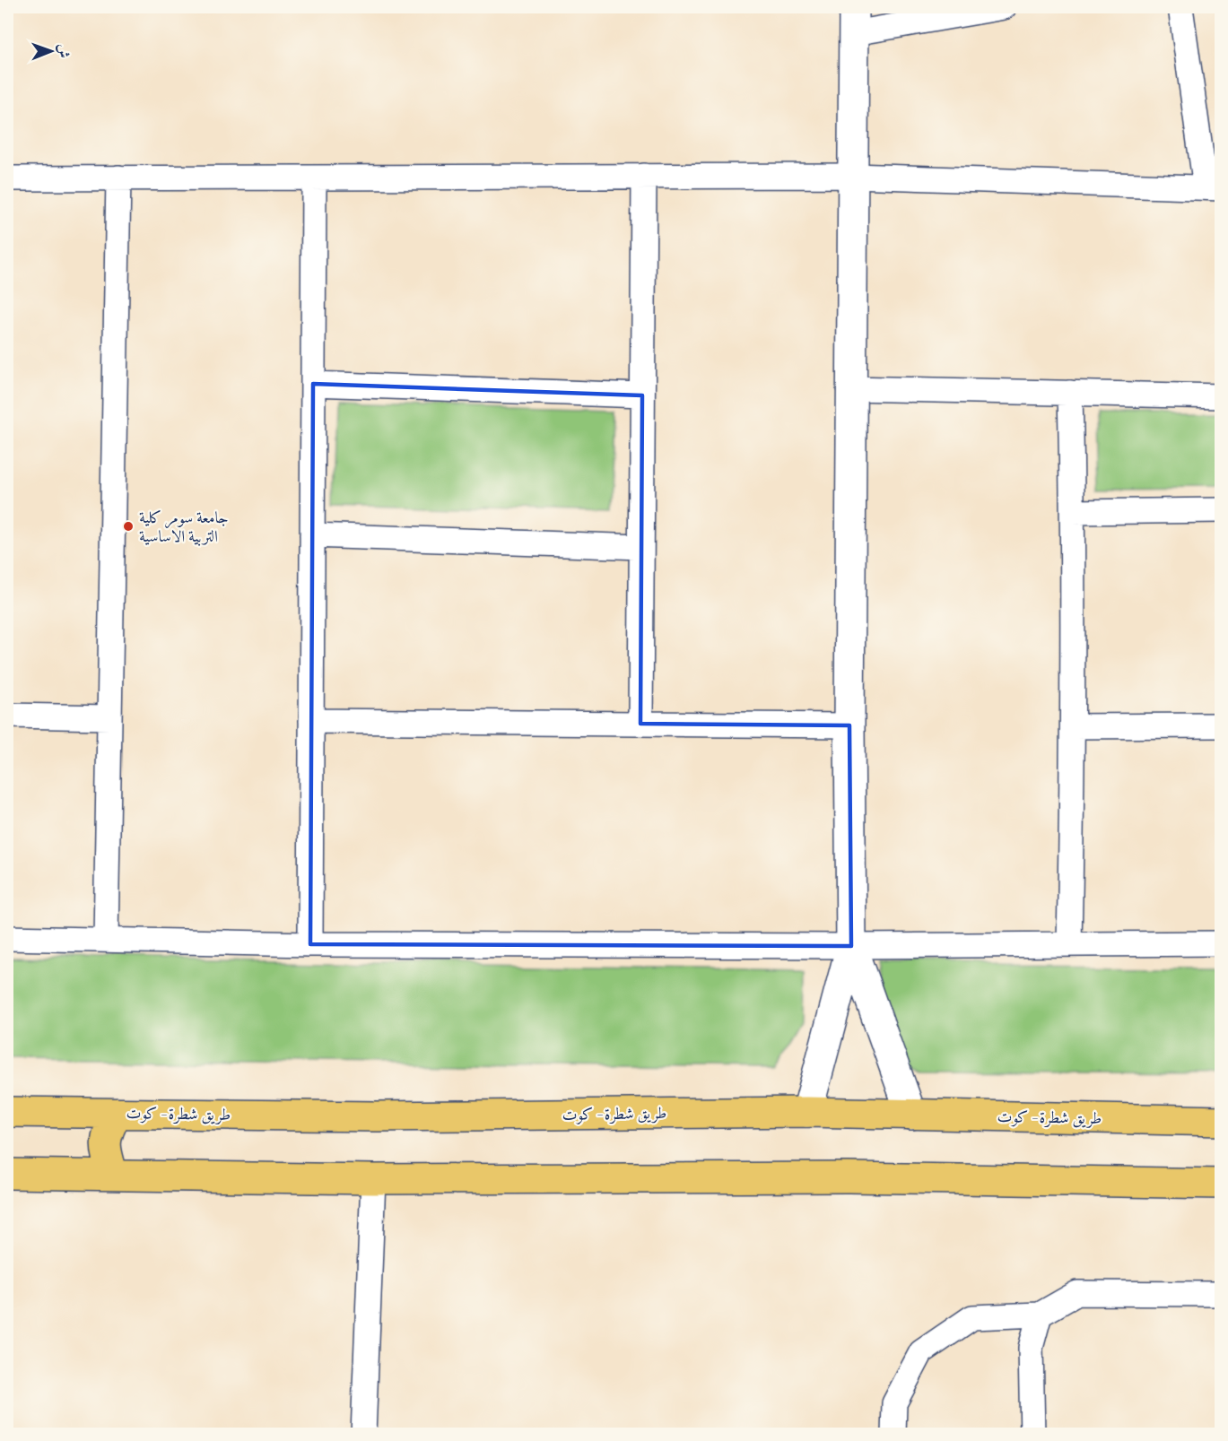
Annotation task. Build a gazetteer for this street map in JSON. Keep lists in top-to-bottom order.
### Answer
{
  "streets": {
    "highway": ["طريق شطرة - كوت"]
  },
  "places": ["جامعة سومر كلية التربية الاساسية"],
  "north": "right"
}
